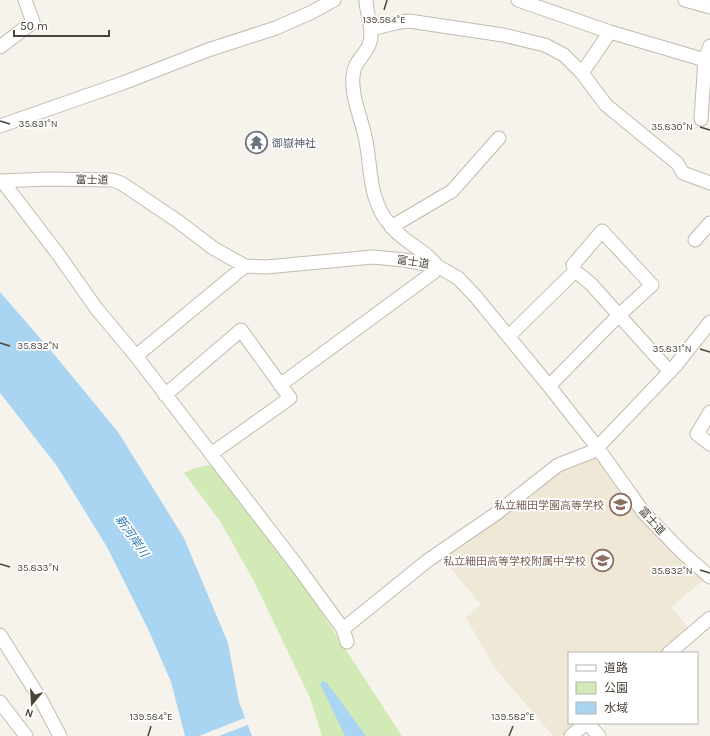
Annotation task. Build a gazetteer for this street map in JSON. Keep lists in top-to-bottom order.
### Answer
{
  "streets": {
    "street": ["富士道"]
  },
  "water": ["新河岸川"],
  "places": {
    "temple": ["御嶽神社"],
    "school or university": ["私立細田学園高等学校", "私立細田高等学校附属中学校"]
  },
  "legend": ["道路", "公園", "水域"],
  "scale_bar": "50 m",
  "north": "bottom",
  "coordinates": [
    "139.584°E",
    "35.831°N",
    "35.830°N",
    "35.832°N",
    "35.833°N",
    "139.582°E"
  ]
}
